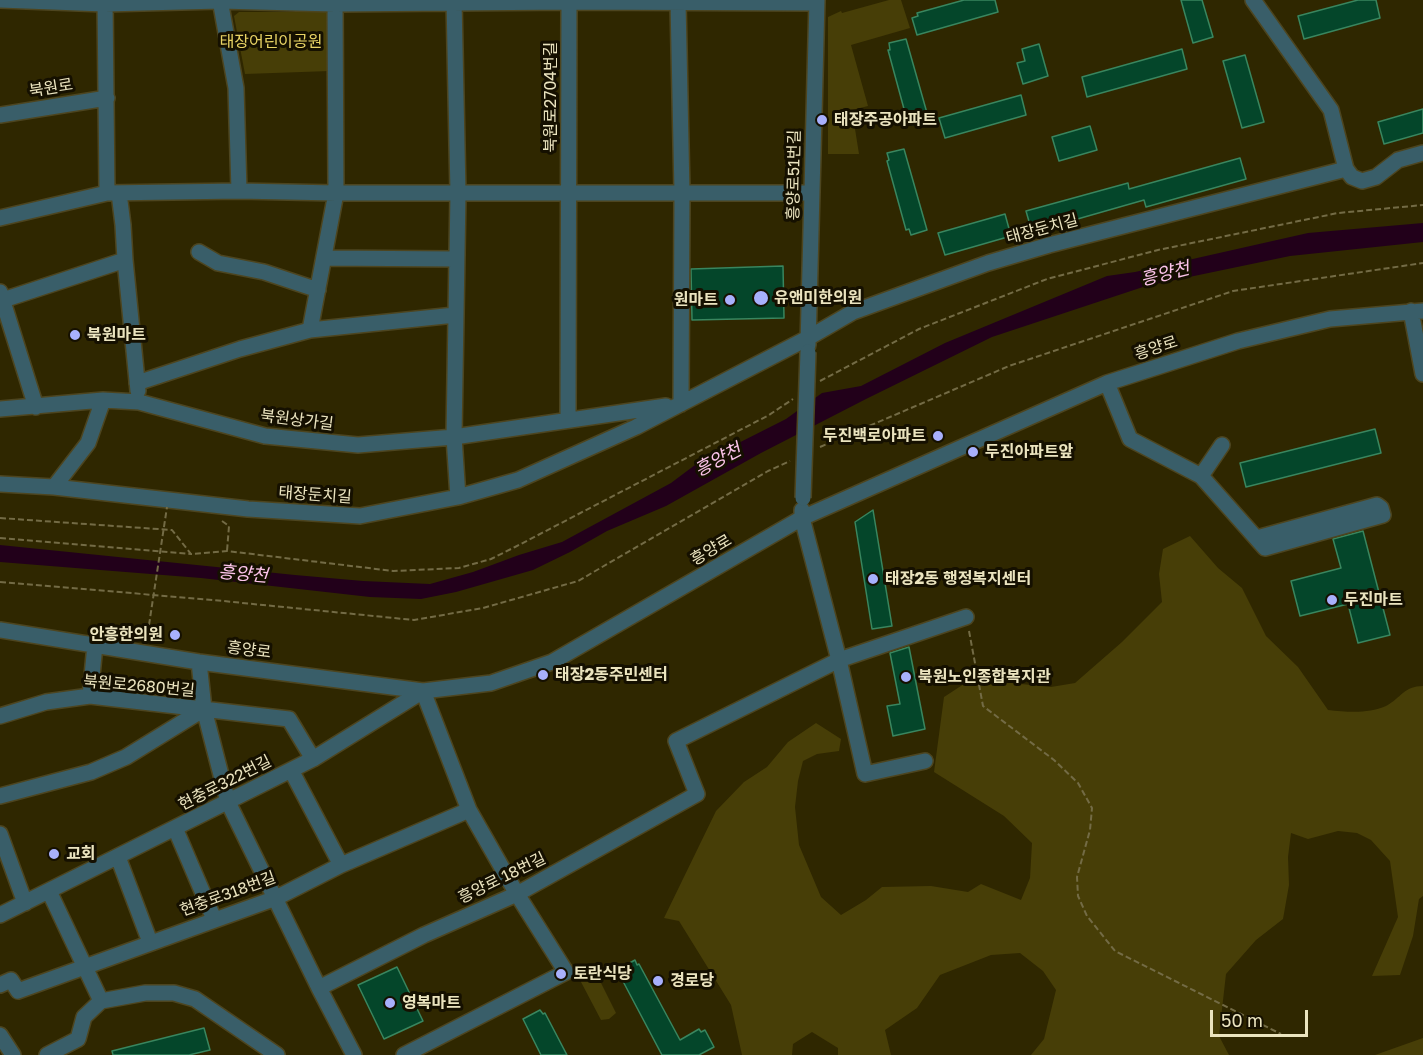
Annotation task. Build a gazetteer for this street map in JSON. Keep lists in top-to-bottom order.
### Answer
{
  "streets": {
    "street": [
      "북원로",
      "북원로2704번길",
      "흥양로51번길",
      "태장둔치길",
      "흥양로",
      "북원상가길",
      "북원로2680번길",
      "현충로322번길",
      "흥양로 18번길",
      "현충로318번길"
    ]
  },
  "crossings": [
    ["흥양로51번길", "태장둔치길"],
    ["흥양로51번길", "흥양로"],
    ["태장둔치길", "북원상가길"],
    ["흥양로", "현충로322번길"],
    ["현충로322번길", "현충로318번길"]
  ],
  "water": ["흥양천"],
  "parks": ["태장어린이공원"],
  "places": [
    "태장주공아파트",
    "유앤미한의원",
    "원마트",
    "북원마트",
    "두진백로아파트",
    "두진아파트앞",
    "태장2동 행정복지센터",
    "두진마트",
    "안흥한의원",
    "태장2동주민센터",
    "북원노인종합복지관",
    "교회",
    "토란식당",
    "경로당",
    "영복마트"
  ],
  "scale_bar": "50 m"
}
